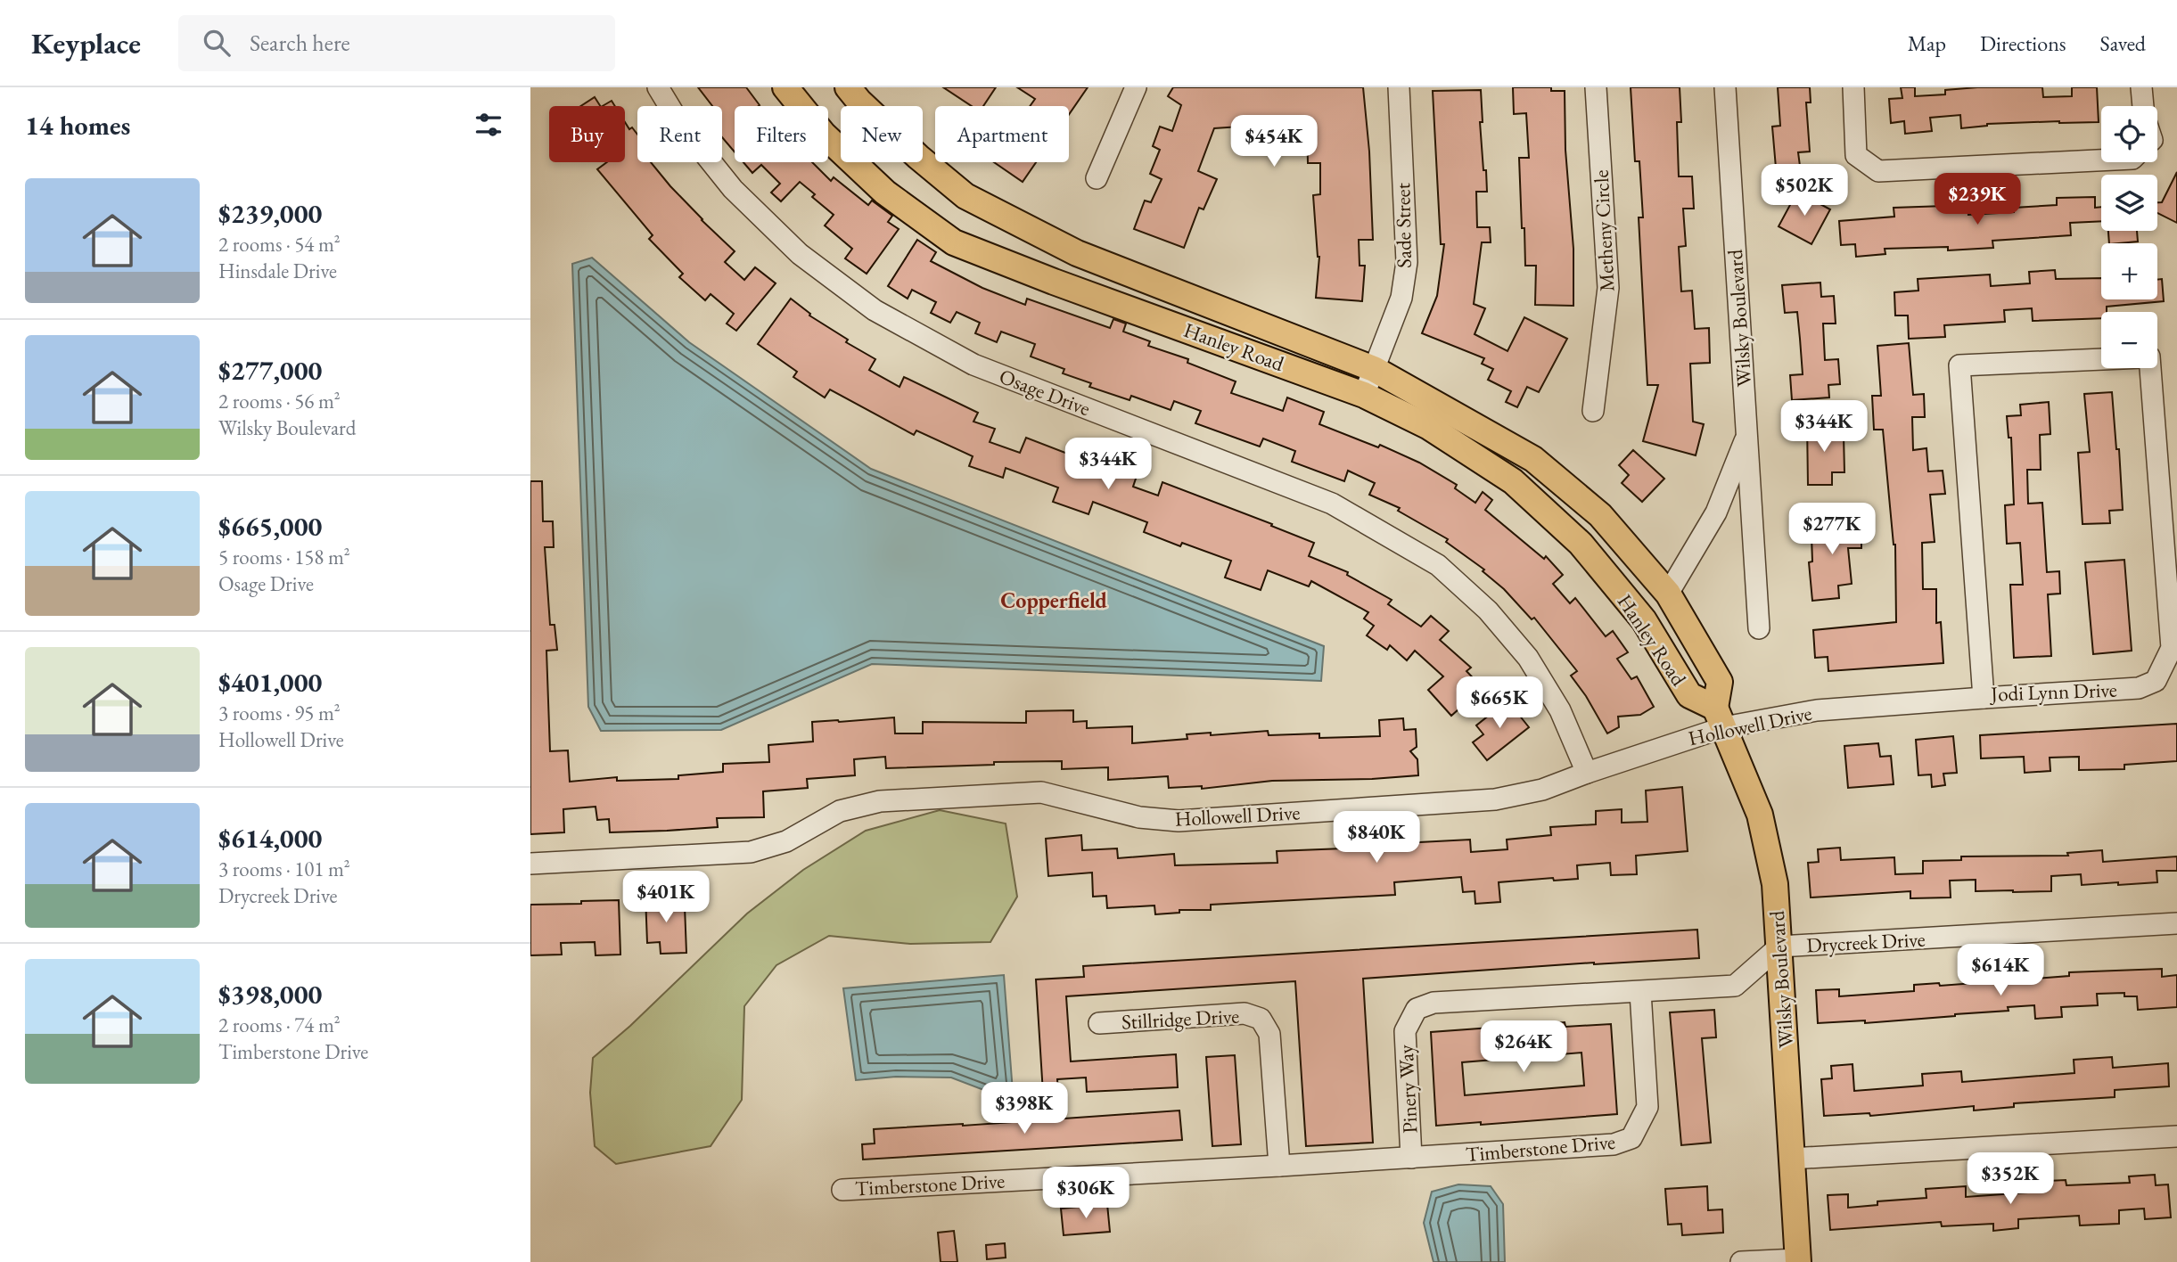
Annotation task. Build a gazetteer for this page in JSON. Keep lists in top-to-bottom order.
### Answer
{
  "streets": {
    "main road": ["Wilsky Boulevard", "Hanley Road"],
    "street": [
      "Sade Street",
      "Metheny Circle",
      "Osage Drive",
      "Jodi Lynn Drive",
      "Hollowell Drive",
      "Drycreek Drive",
      "Stillridge Drive",
      "Pinery Way",
      "Timberstone Drive"
    ]
  },
  "crossings": [
    ["Sade Street", "Hanley Road"],
    ["Wilsky Boulevard", "Hanley Road"],
    ["Wilsky Boulevard", "Hollowell Drive"],
    ["Wilsky Boulevard", "Drycreek Drive"],
    ["Wilsky Boulevard", "Pinery Way"],
    ["Hanley Road", "Hollowell Drive"],
    ["Osage Drive", "Hollowell Drive"],
    ["Jodi Lynn Drive", "Hollowell Drive"],
    ["Drycreek Drive", "Pinery Way"],
    ["Stillridge Drive", "Pinery Way"],
    ["Stillridge Drive", "Timberstone Drive"],
    ["Pinery Way", "Timberstone Drive"]
  ],
  "districts": ["Copperfield"],
  "page": {
    "header": "Keyplace",
    "search": "Search here",
    "nav": ["Map", "Directions", "Saved"],
    "heading": "14 homes",
    "map_buttons": ["+", "−"],
    "chip": [
      "Buy",
      "Rent",
      "Filters",
      "New",
      "Apartment"
    ],
    "price": [
      "$454K",
      "$502K",
      "$239K",
      "$344K",
      "$344K",
      "$277K",
      "$665K",
      "$840K",
      "$401K",
      "$614K",
      "$264K",
      "$398K",
      "$352K",
      "$306K"
    ],
    "list": [
      {
        "name": "$239,000",
        "note": "2 rooms · 54 m² · Hinsdale Drive"
      },
      {
        "name": "$277,000",
        "note": "2 rooms · 56 m² · Wilsky Boulevard"
      },
      {
        "name": "$665,000",
        "note": "5 rooms · 158 m² · Osage Drive"
      },
      {
        "name": "$401,000",
        "note": "3 rooms · 95 m² · Hollowell Drive"
      },
      {
        "name": "$614,000",
        "note": "3 rooms · 101 m² · Drycreek Drive"
      },
      {
        "name": "$398,000",
        "note": "2 rooms · 74 m² · Timberstone Drive"
      }
    ]
  }
}
